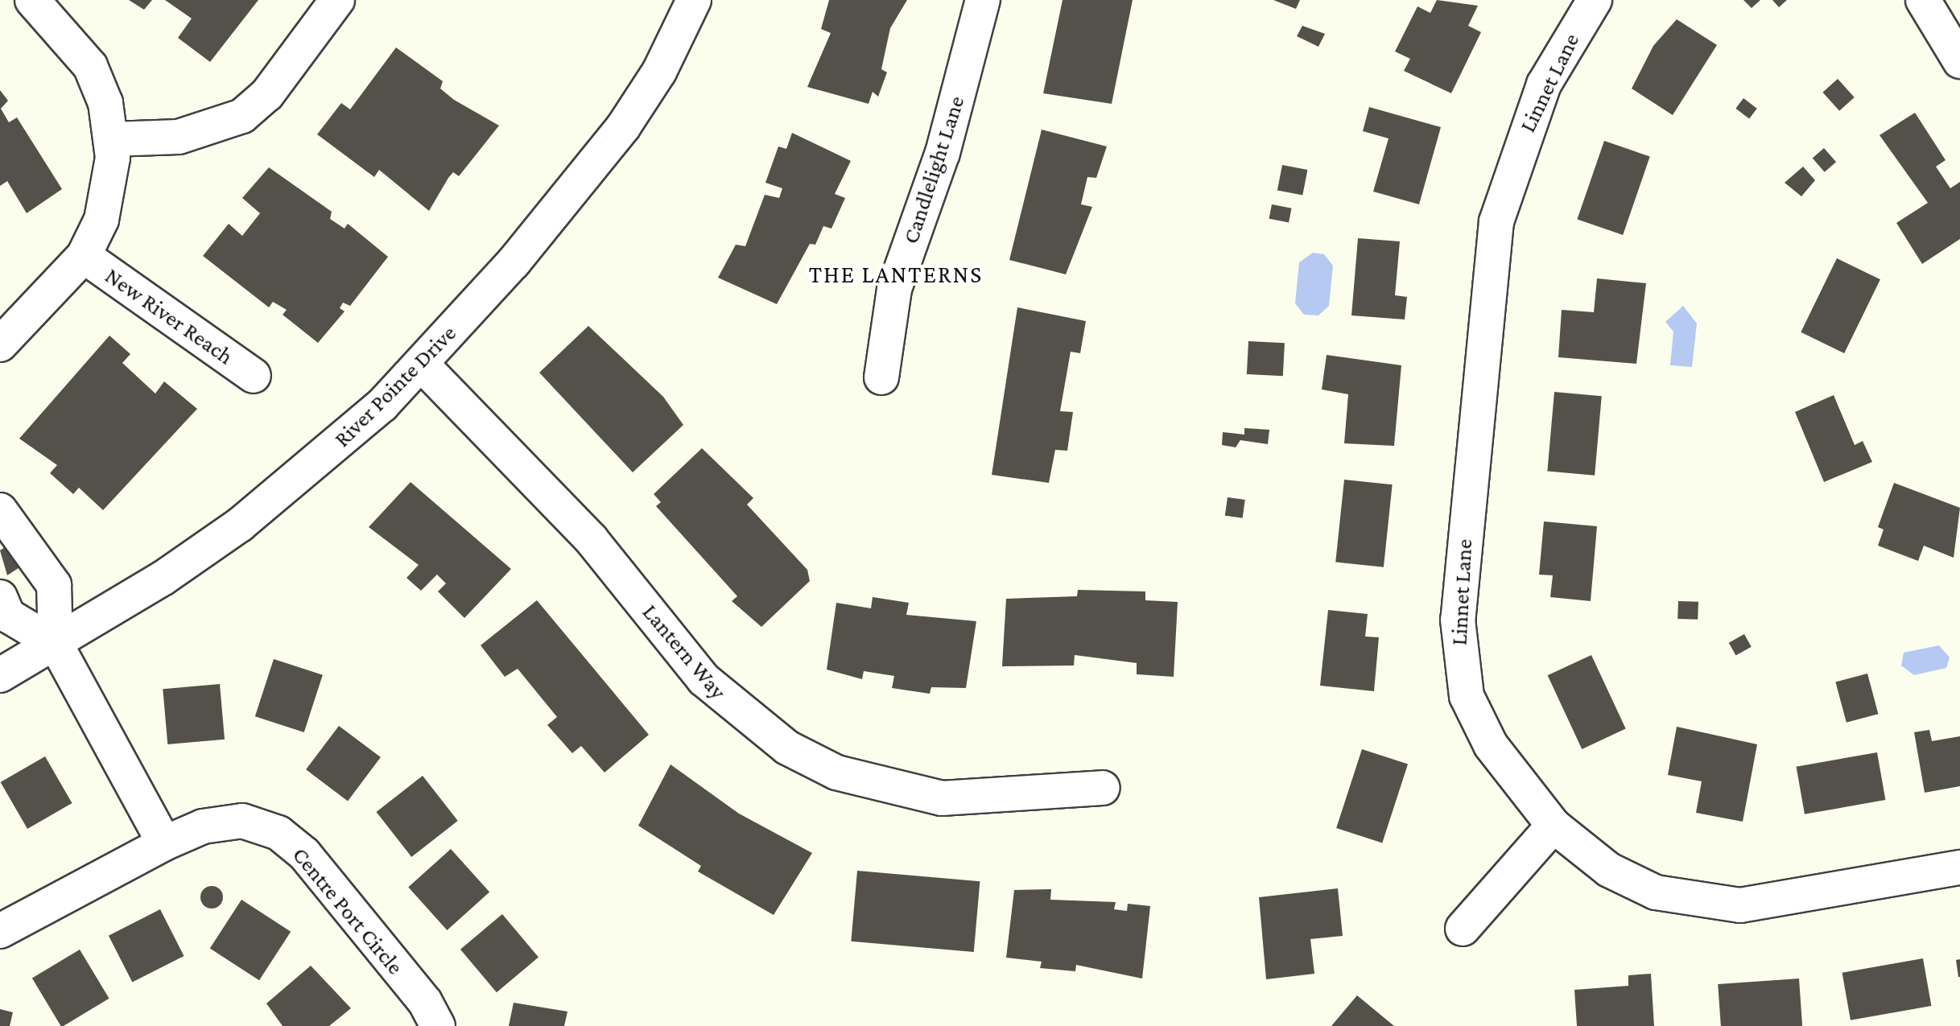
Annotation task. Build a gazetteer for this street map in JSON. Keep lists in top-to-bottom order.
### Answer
{
  "streets": {
    "street": [
      "Linnet Lane",
      "Candlelight Lane",
      "New River Reach",
      "River Pointe Drive",
      "Lantern Way",
      "Centre Port Circle"
    ]
  },
  "crossings": [
    ["River Pointe Drive", "Lantern Way"]
  ],
  "districts": ["THE LANTERNS"]
}
